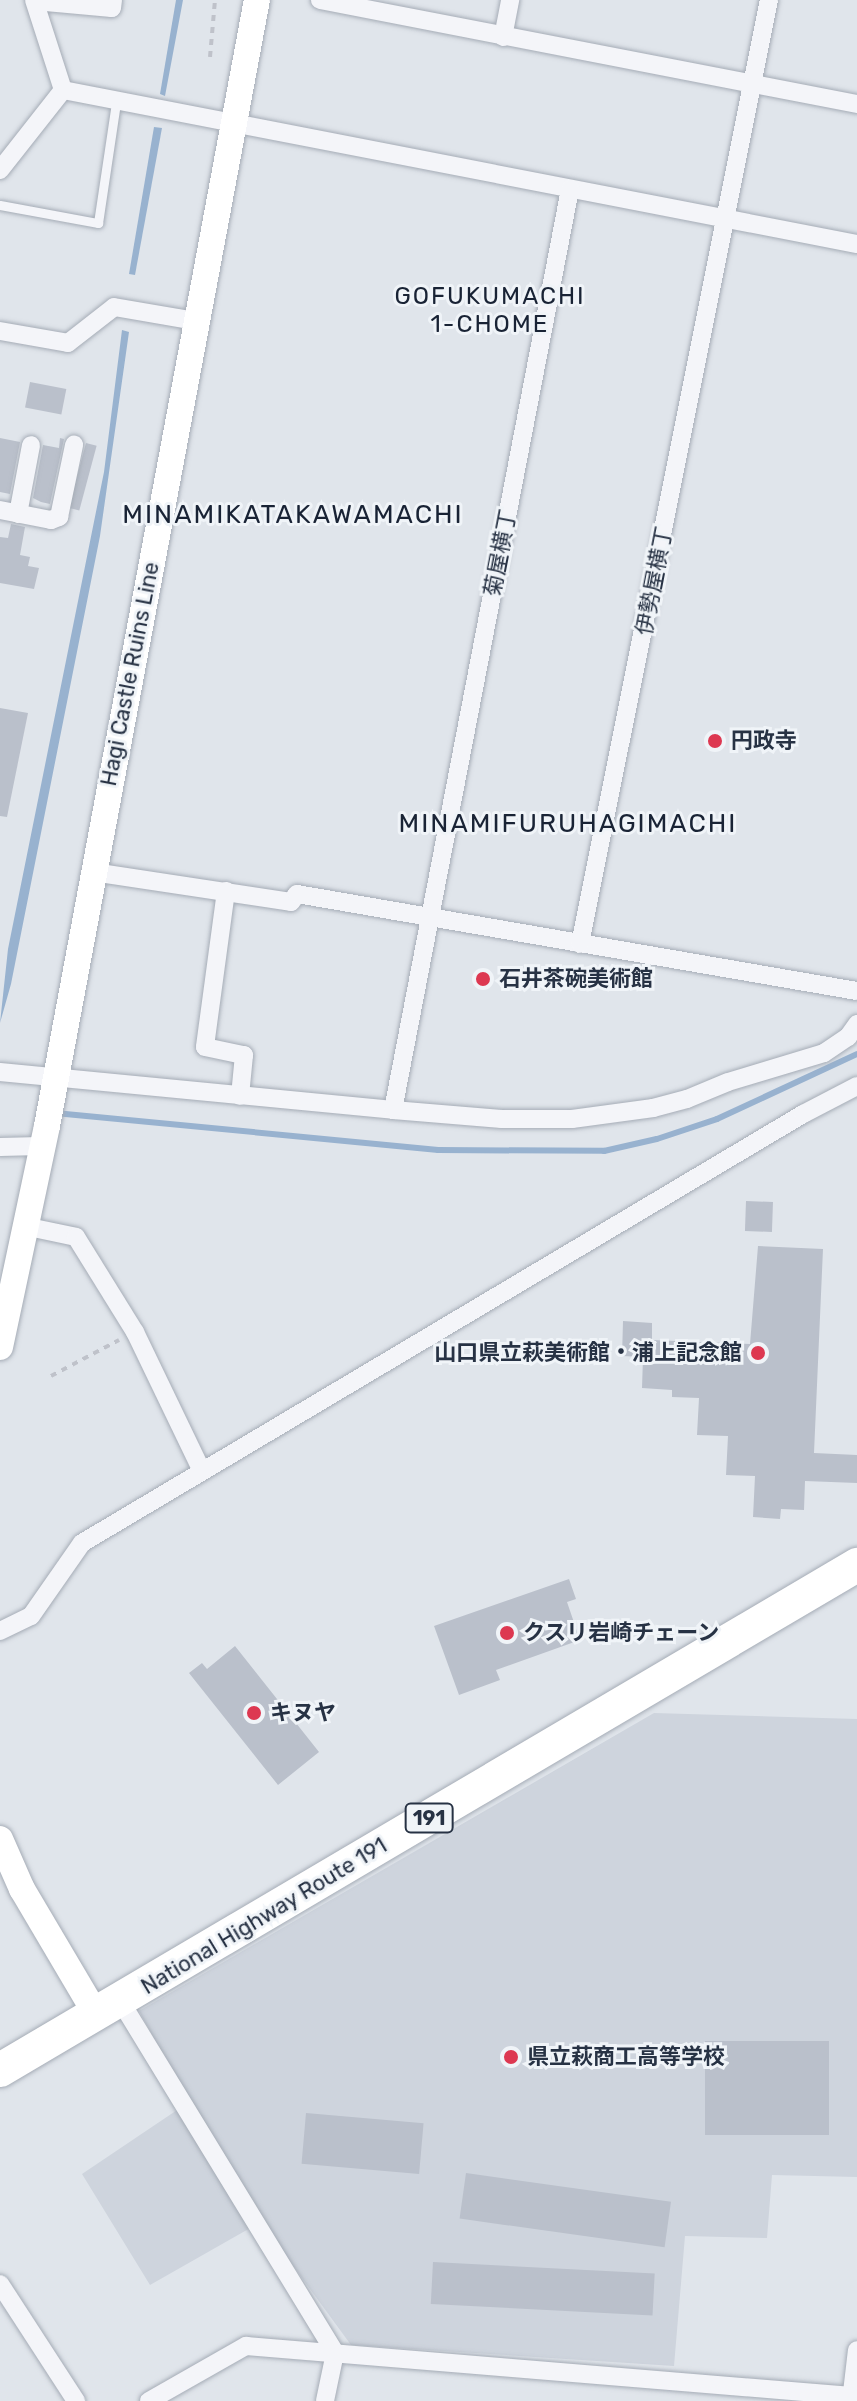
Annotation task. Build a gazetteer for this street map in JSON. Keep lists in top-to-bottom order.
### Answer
{
  "streets": {
    "highway": ["191", "National Highway Route 191"],
    "main road": ["Hagi Castle Ruins Line"],
    "street": ["菊屋横丁", "伊勢屋横丁"]
  },
  "districts": ["GOFUKUMACHI 1-CHOME", "MINAMIKATAKAWAMACHI", "MINAMIFURUHAGIMACHI"],
  "places": [
    "円政寺",
    "石井茶碗美術館",
    "山口県立萩美術館・浦上記念館",
    "クスリ岩崎チェーン",
    "キヌヤ",
    "県立萩商工高等学校"
  ]
}
